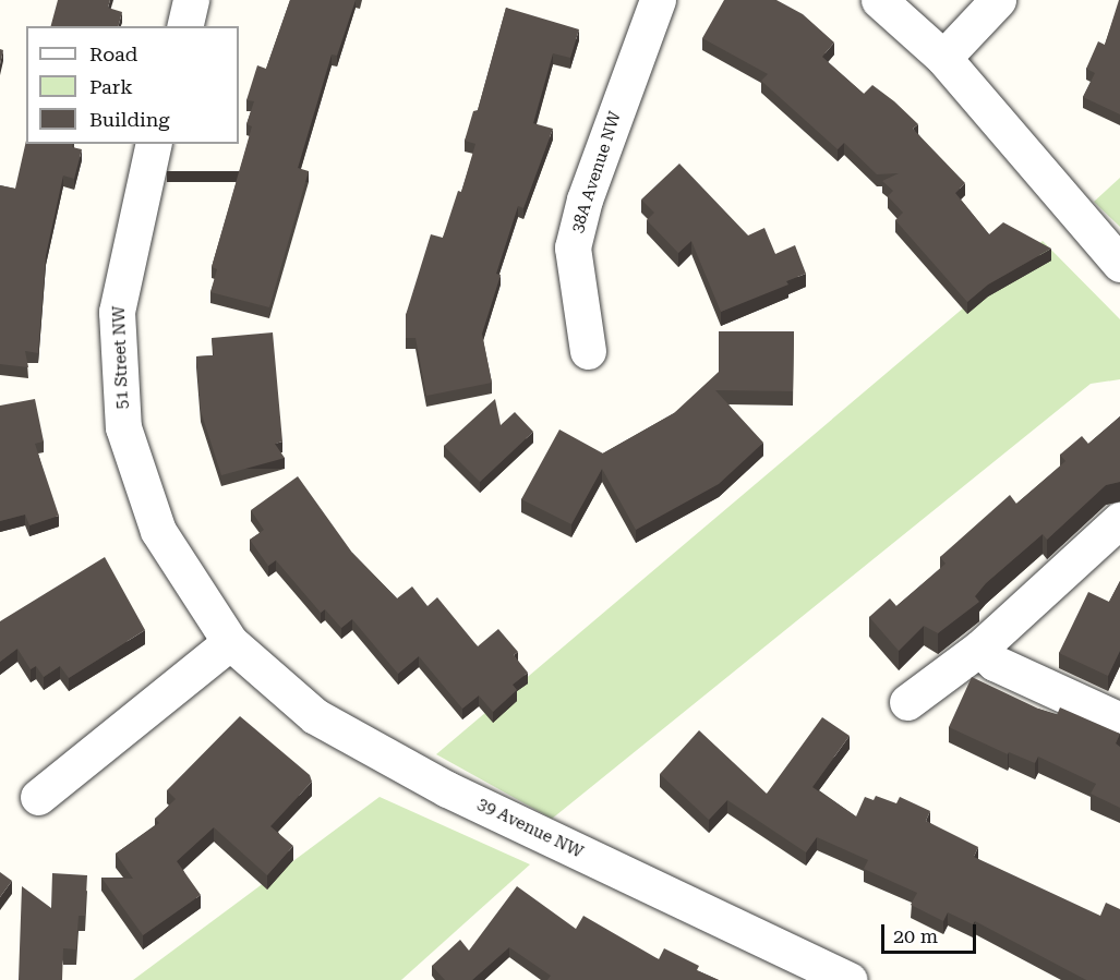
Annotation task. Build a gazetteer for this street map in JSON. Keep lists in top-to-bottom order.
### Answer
{
  "streets": {
    "street": ["38A Avenue NW", "51 Street NW", "39 Avenue NW"]
  },
  "crossings": [
    ["51 Street NW", "39 Avenue NW"]
  ],
  "legend": ["Road", "Park", "Building"],
  "scale_bar": "20 m"
}
